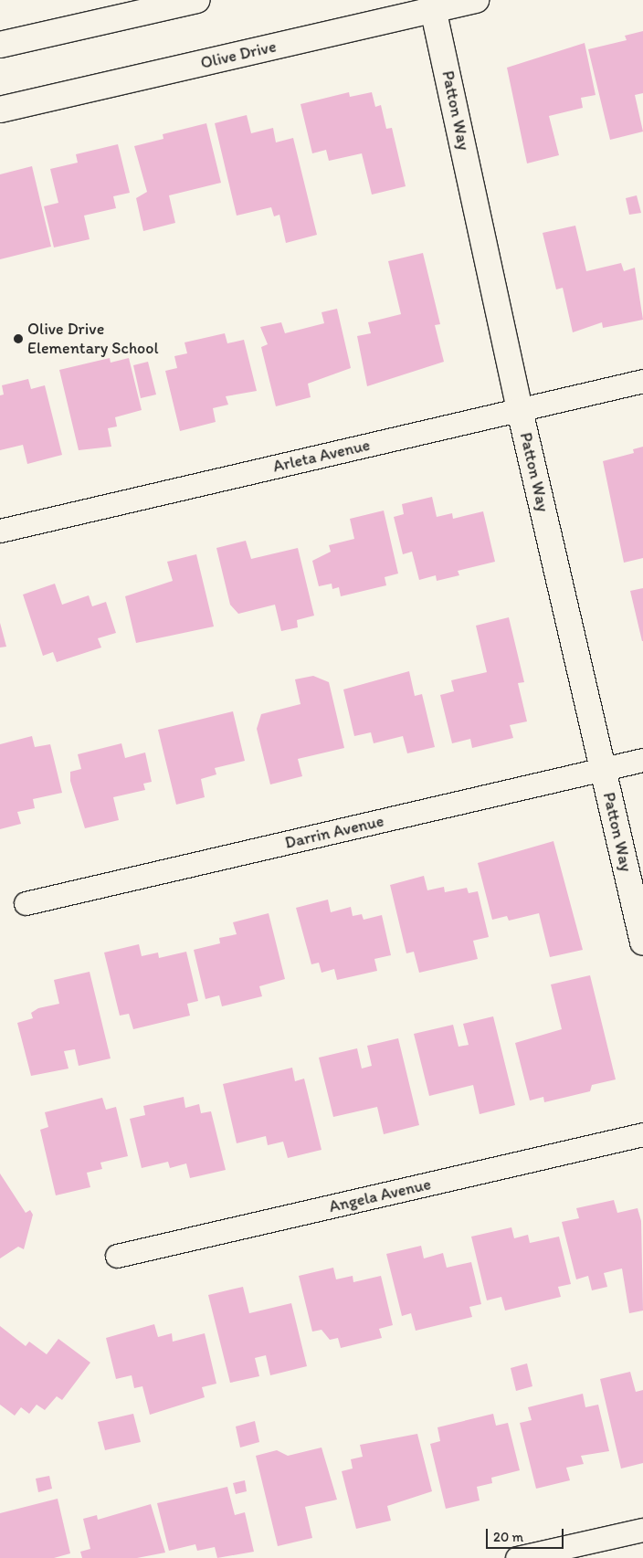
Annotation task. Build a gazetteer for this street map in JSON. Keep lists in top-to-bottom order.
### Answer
{
  "streets": {
    "street": [
      "Olive Drive",
      "Patton Way",
      "Arleta Avenue",
      "Darrin Avenue",
      "Angela Avenue"
    ]
  },
  "crossings": [
    ["Olive Drive", "Patton Way"],
    ["Patton Way", "Arleta Avenue"],
    ["Patton Way", "Darrin Avenue"]
  ],
  "places": ["Olive Drive Elementary School"],
  "scale_bar": "20 m"
}
